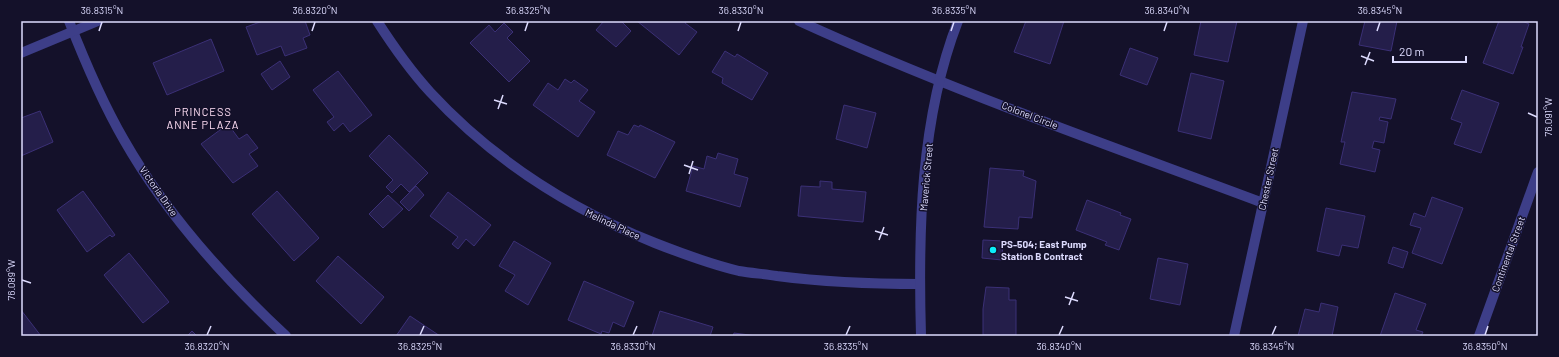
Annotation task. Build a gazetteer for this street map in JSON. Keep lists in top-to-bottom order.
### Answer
{
  "streets": {
    "street": [
      "Colonel Circle",
      "Maverick Street",
      "Chester Street",
      "Victoria Drive",
      "Melinda Place",
      "Continental Street"
    ]
  },
  "crossings": [
    ["Colonel Circle", "Maverick Street"],
    ["Colonel Circle", "Chester Street"],
    ["Maverick Street", "Melinda Place"]
  ],
  "districts": ["PRINCESS ANNE PLAZA"],
  "places": ["PS-504; East Pump Station B Contract"],
  "scale_bar": "20 m",
  "coordinates": [
    "36.8315°N",
    "36.8320°N",
    "36.8325°N",
    "36.8330°N",
    "36.8335°N",
    "36.8340°N",
    "36.8345°N",
    "76.091°W",
    "76.089°W",
    "36.8350°N"
  ]
}
